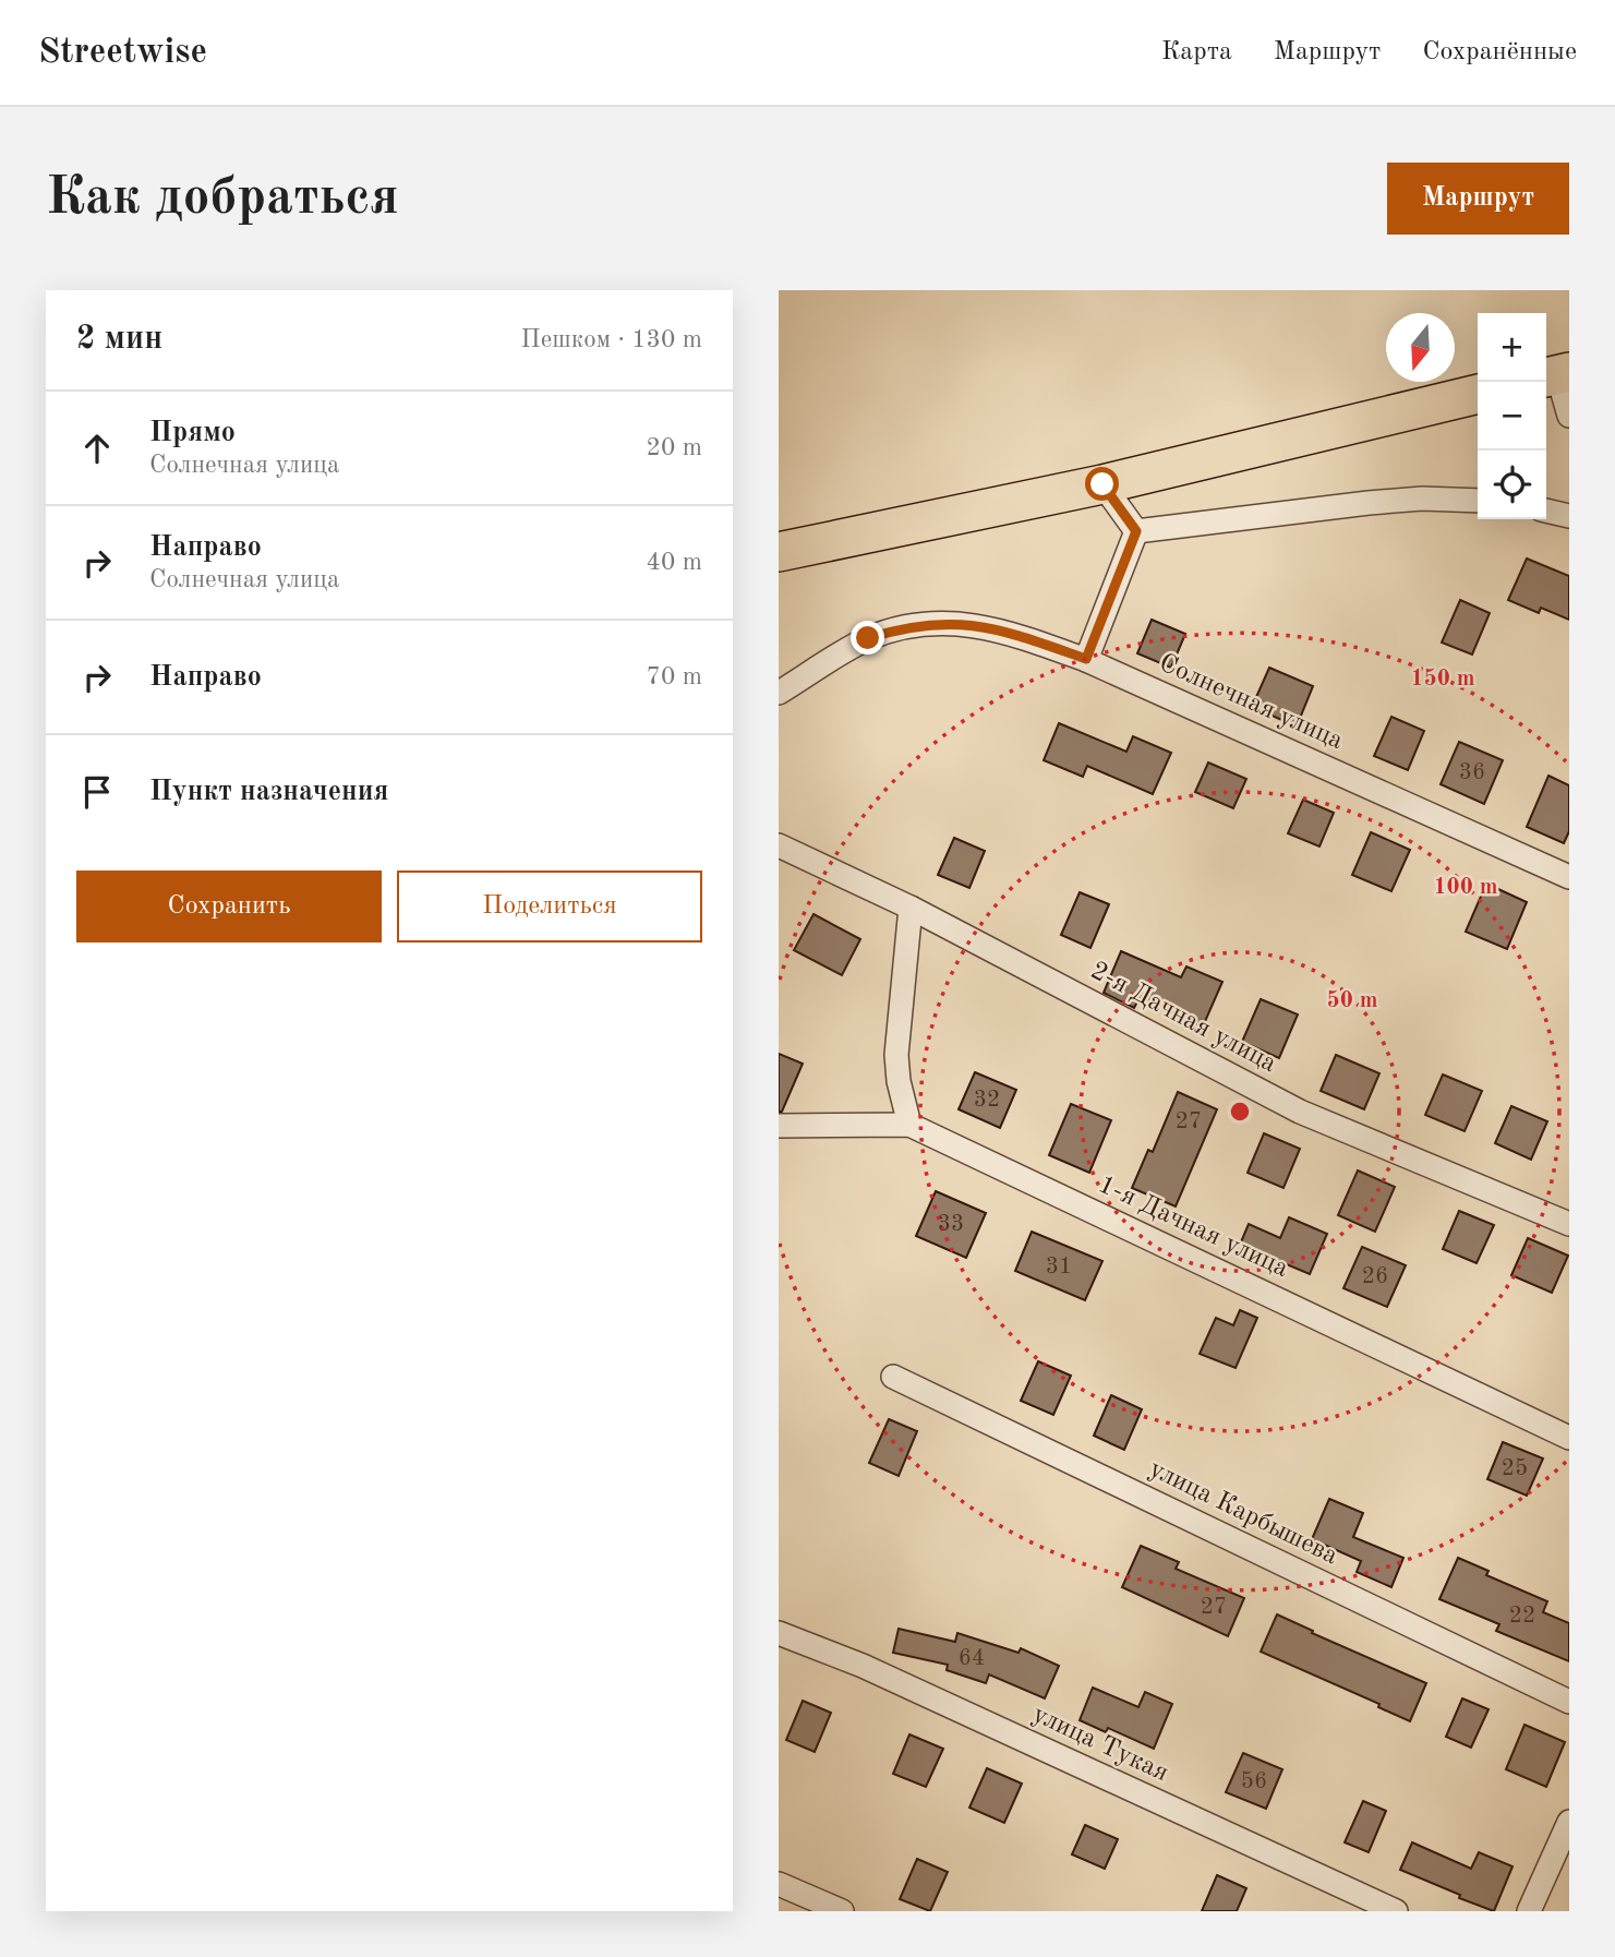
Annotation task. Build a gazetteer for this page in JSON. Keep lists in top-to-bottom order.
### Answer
{
  "streets": {
    "street": [
      "Солнечная улица",
      "2-я Дачная улица",
      "1-я Дачная улица",
      "улица Карбышева",
      "улица Тукая"
    ]
  },
  "house_numbers": [
    "36",
    "32",
    "27",
    "33",
    "31",
    "26",
    "25",
    "27",
    "22",
    "64",
    "56"
  ],
  "north": "bottom",
  "page": {
    "header": "Streetwise",
    "nav": ["Карта", "Маршрут", "Сохранённые"],
    "buttons": [
      "Маршрут",
      ["Сохранить", "Поделиться"]
    ],
    "title": "Как добраться",
    "heading": ["2 мин", "Пешком · 130 m"],
    "map_buttons": ["+", "−"],
    "list": [
      ["Прямо", "Солнечная улица", "20 m"],
      ["Направо", "Солнечная улица", "40 m"],
      ["Направо", "70 m"],
      "Пункт назначения"
    ]
  },
  "rings": ["150 m", "100 m", "50 m"]
}
